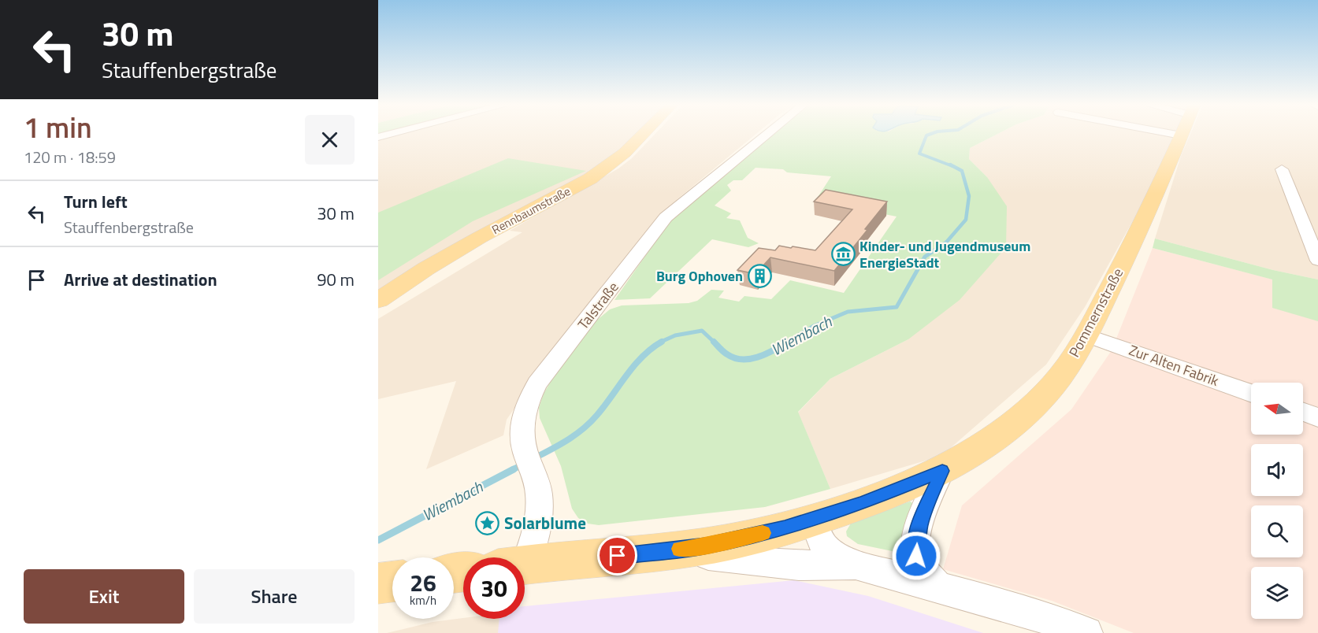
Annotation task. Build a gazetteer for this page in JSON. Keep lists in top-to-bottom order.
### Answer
{
  "streets": {
    "main road": ["Rennbaumstraße", "Pommernstraße"],
    "street": ["Talstraße", "Zur Alten Fabrik"]
  },
  "crossings": [
    ["Pommernstraße", "Zur Alten Fabrik"]
  ],
  "water": ["Wiembach"],
  "places": {
    "museum": ["Kinder- und Jugendmuseum EnergieStadt"],
    "building": ["Burg Ophoven"],
    "place": ["Solarblume"]
  },
  "north": "left",
  "page": {
    "turn": ["30 m", "Stauffenbergstraße"],
    "heading": ["1 min", "120 m · 18:59"],
    "list": [
      {
        "name": "Turn left",
        "note": "Stauffenbergstraße",
        "value": "30 m"
      },
      {
        "name": "Arrive at destination",
        "value": "90 m"
      }
    ],
    "speed": "26 km/h",
    "limit": "30",
    "buttons": ["Exit", "Share"]
  }
}
